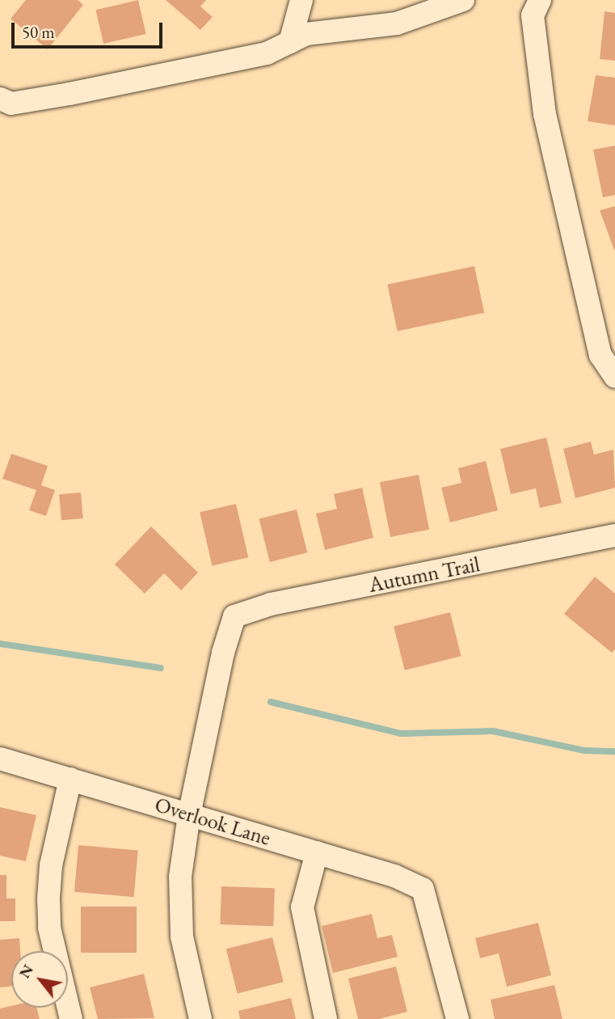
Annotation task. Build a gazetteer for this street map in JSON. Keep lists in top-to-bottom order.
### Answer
{
  "streets": {
    "street": ["Autumn Trail", "Overlook Lane"]
  },
  "crossings": [
    ["Autumn Trail", "Overlook Lane"]
  ],
  "scale_bar": "50 m",
  "north": "top left"
}
